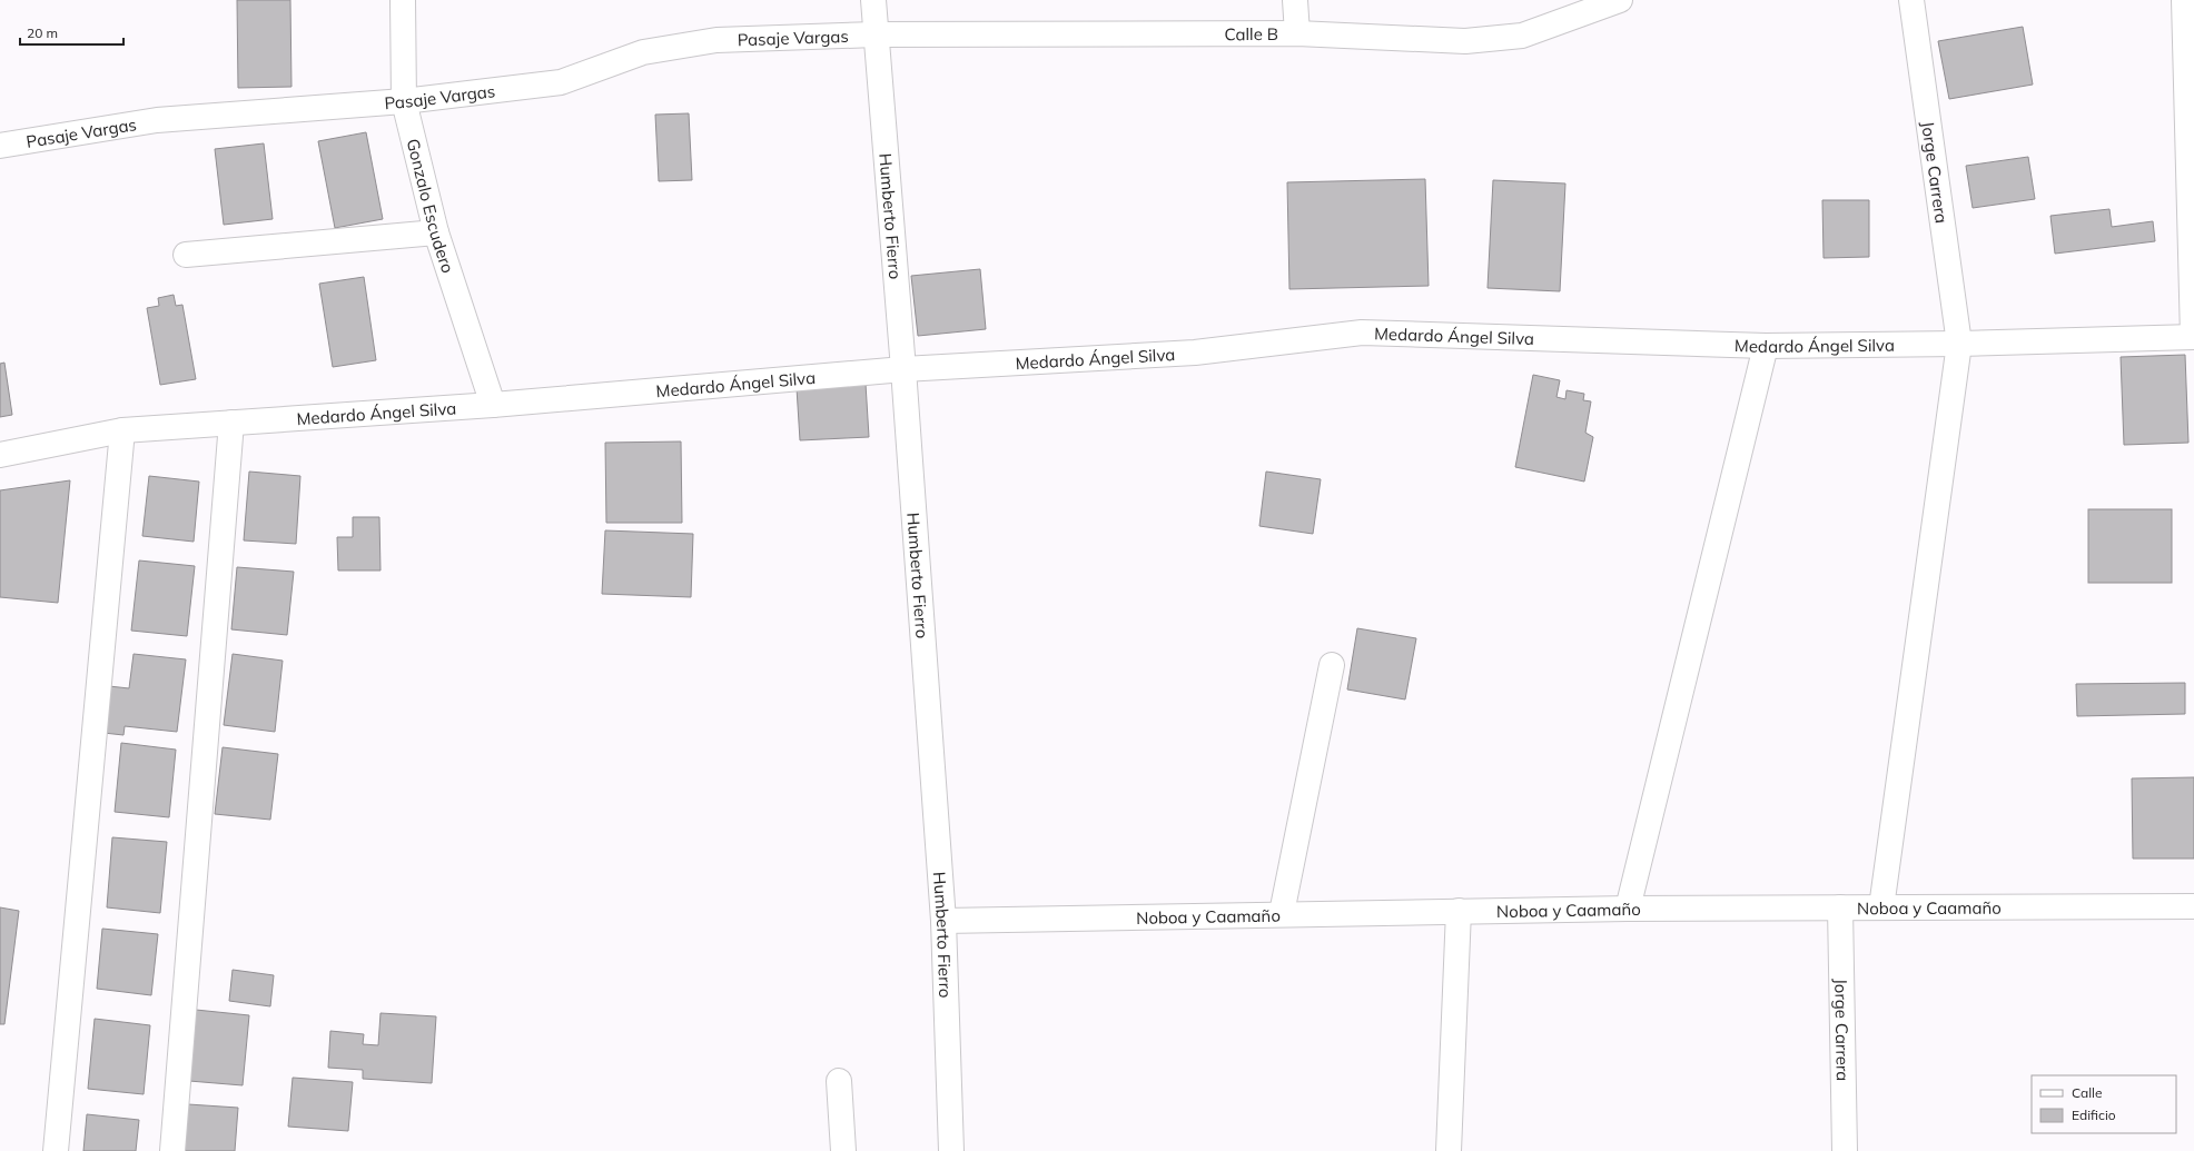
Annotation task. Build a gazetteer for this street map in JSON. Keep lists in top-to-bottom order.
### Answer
{
  "streets": {
    "street": [
      "Calle B",
      "Pasaje Vargas",
      "Jorge Carrera",
      "Gonzalo Escudero",
      "Humberto Fierro",
      "Medardo Ángel Silva",
      "Noboa y Caamaño"
    ]
  },
  "crossings": [
    ["Calle B", "Pasaje Vargas"],
    ["Calle B", "Humberto Fierro"],
    ["Pasaje Vargas", "Gonzalo Escudero"],
    ["Pasaje Vargas", "Humberto Fierro"],
    ["Jorge Carrera", "Medardo Ángel Silva"],
    ["Jorge Carrera", "Noboa y Caamaño"],
    ["Gonzalo Escudero", "Medardo Ángel Silva"],
    ["Humberto Fierro", "Medardo Ángel Silva"],
    ["Humberto Fierro", "Noboa y Caamaño"]
  ],
  "legend": ["Calle", "Edificio"],
  "scale_bar": "20 m"
}
